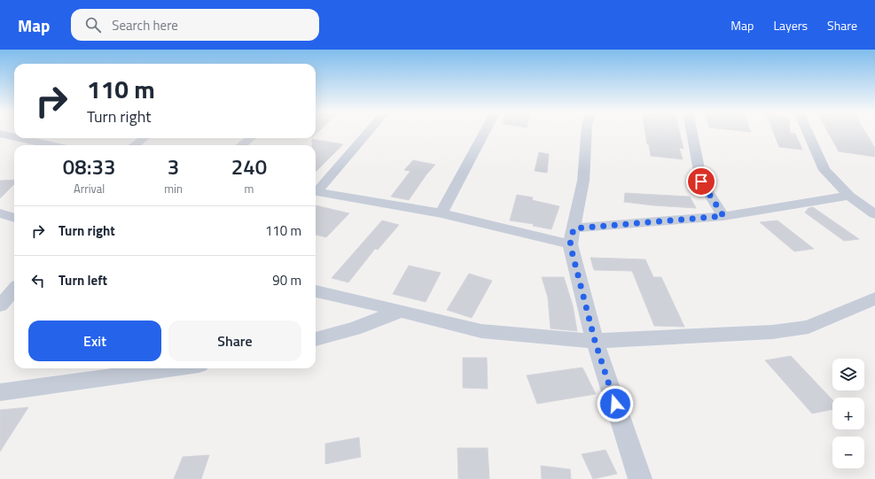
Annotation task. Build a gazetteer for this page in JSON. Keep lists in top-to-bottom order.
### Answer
{
  "page": {
    "header": "Map",
    "search": "Search here",
    "nav": ["Map", "Layers", "Share"],
    "turn": ["110 m", "Turn right"],
    "eta": [
      "08:33",
      "Arrival",
      "3",
      "min",
      "240",
      "m"
    ],
    "list": [
      {
        "name": "Turn right",
        "value": "110 m"
      },
      {
        "name": "Turn left",
        "value": "90 m"
      }
    ],
    "buttons": ["Exit", "Share"],
    "map_buttons": ["+", "−"]
  }
}
